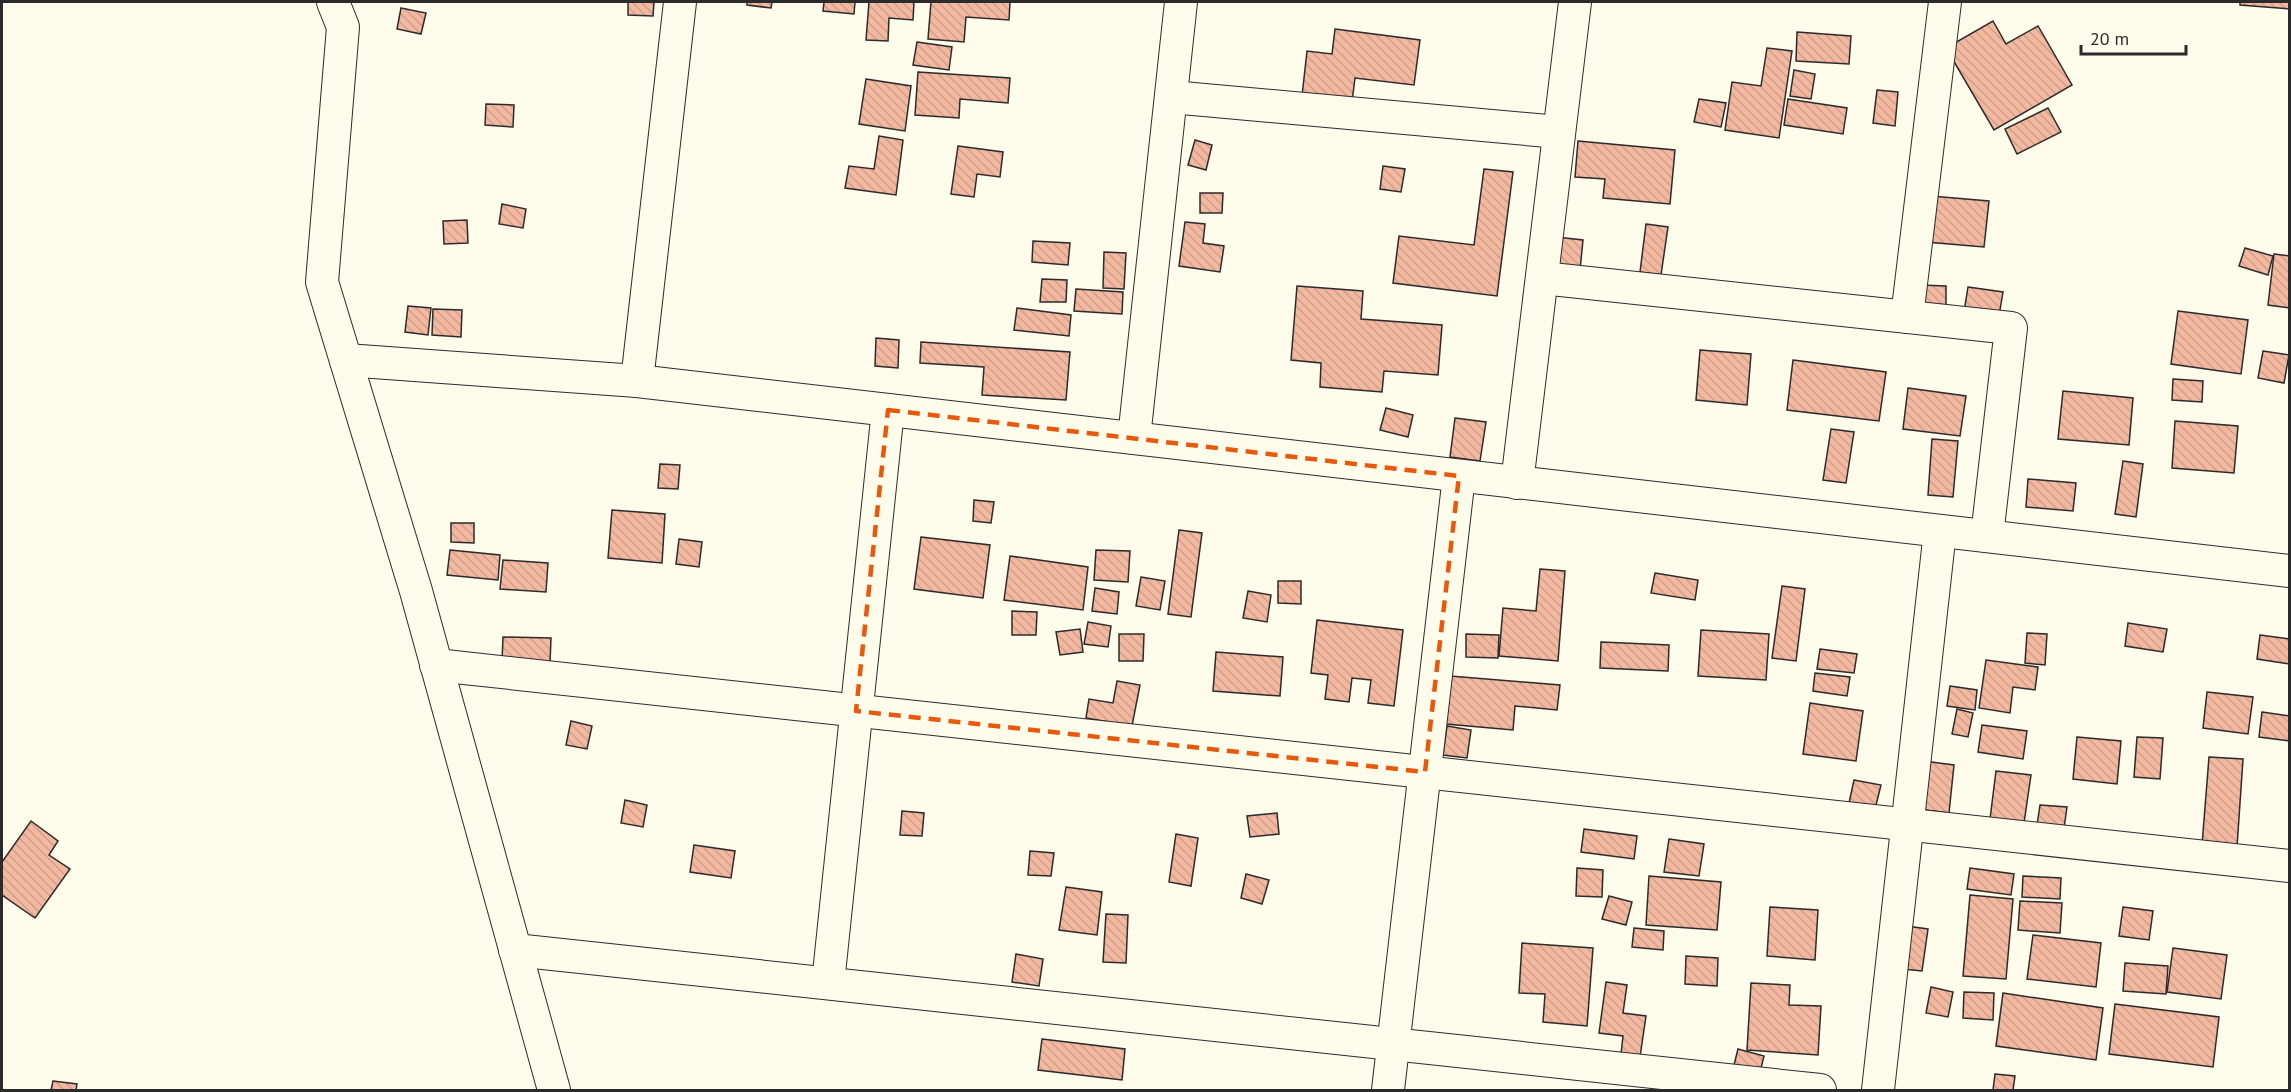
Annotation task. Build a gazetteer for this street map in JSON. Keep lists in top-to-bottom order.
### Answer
{
  "scale_bar": "20 m"
}
